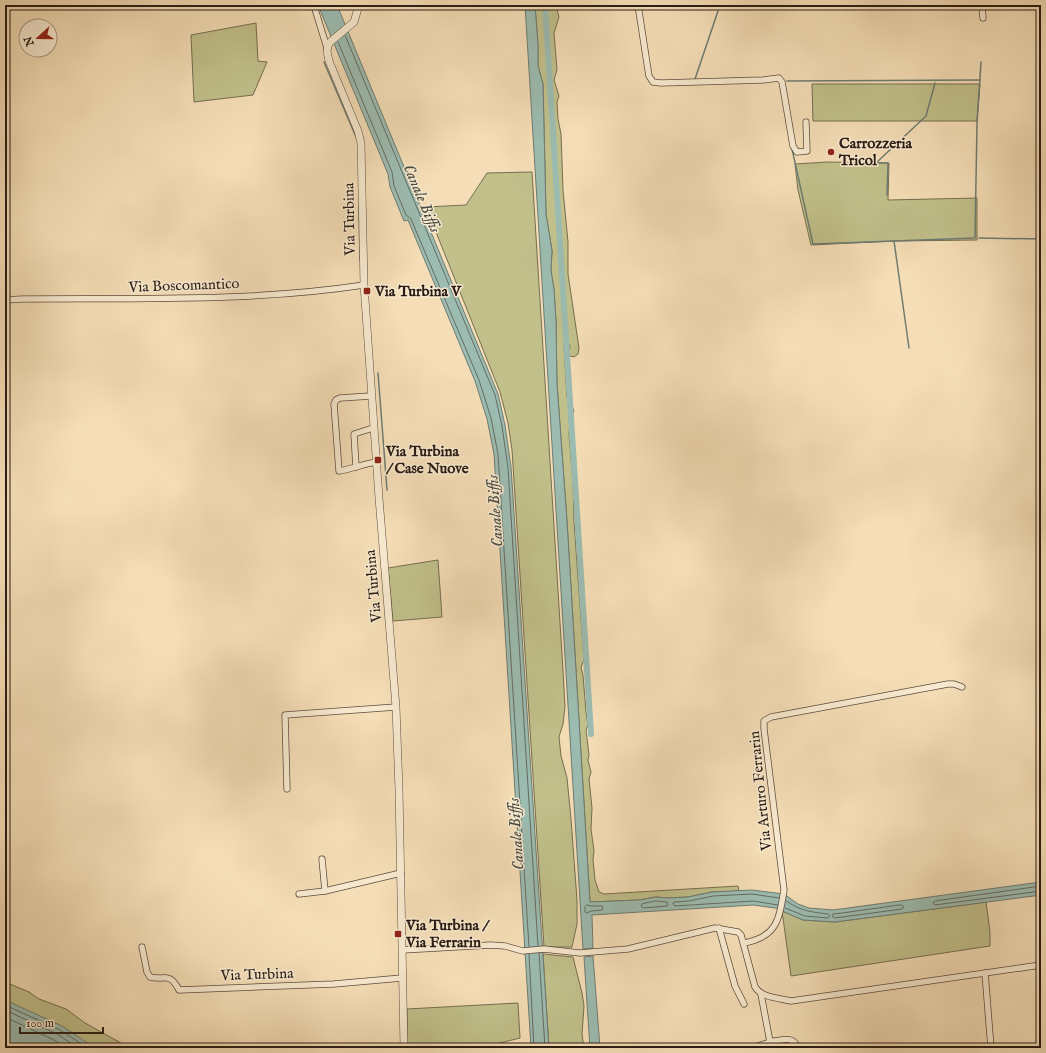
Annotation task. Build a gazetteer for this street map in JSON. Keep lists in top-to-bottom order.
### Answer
{
  "streets": {
    "street": ["Via Turbina", "Via Boscomantico", "Via Arturo Ferrarin"]
  },
  "crossings": [
    ["Via Turbina", "Via Boscomantico"]
  ],
  "water": ["Canale Biffis"],
  "places": {
    "other": ["Carrozzeria Tricol"],
    "transit": ["Via Turbina V", "Via Turbina / Case Nuove", "Via Turbina / Via Ferrarin"]
  },
  "scale_bar": "100 m",
  "north": "left"
}
